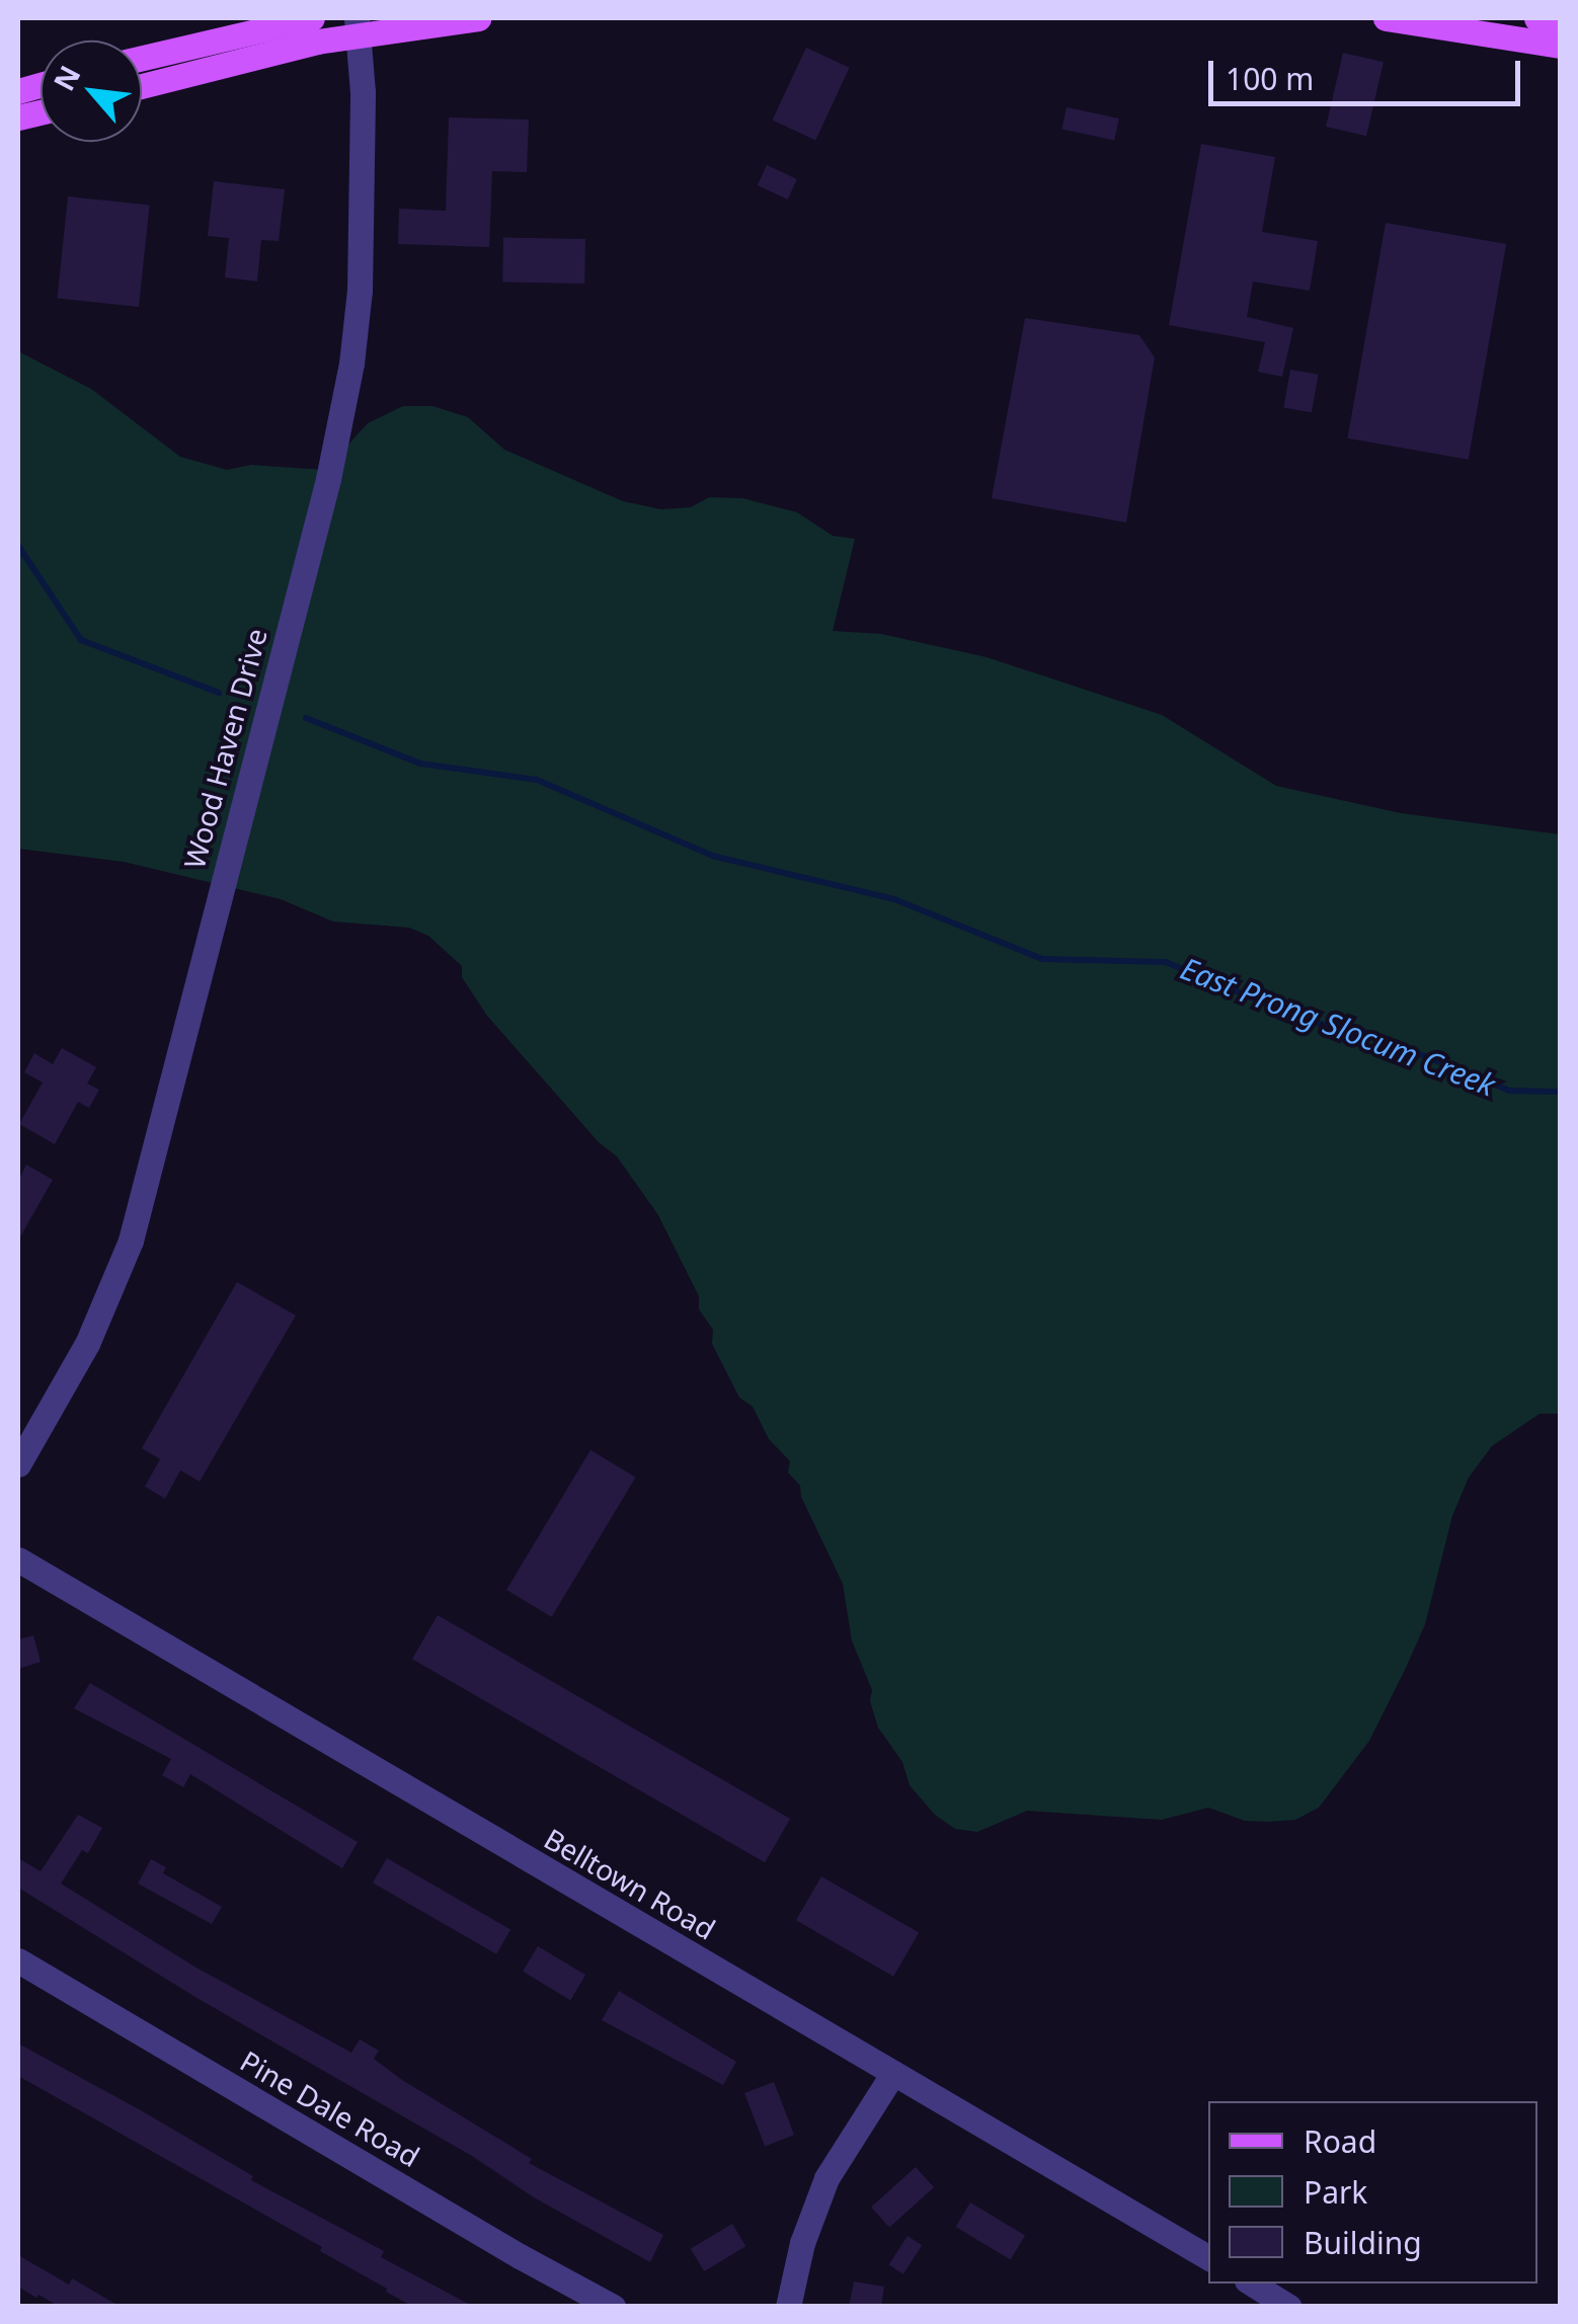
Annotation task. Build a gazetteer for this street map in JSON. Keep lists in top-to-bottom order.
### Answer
{
  "streets": {
    "street": ["Wood Haven Drive", "Belltown Road", "Pine Dale Road"]
  },
  "water": ["East Prong Slocum Creek"],
  "legend": ["Road", "Park", "Building"],
  "scale_bar": "100 m",
  "north": "top left"
}
